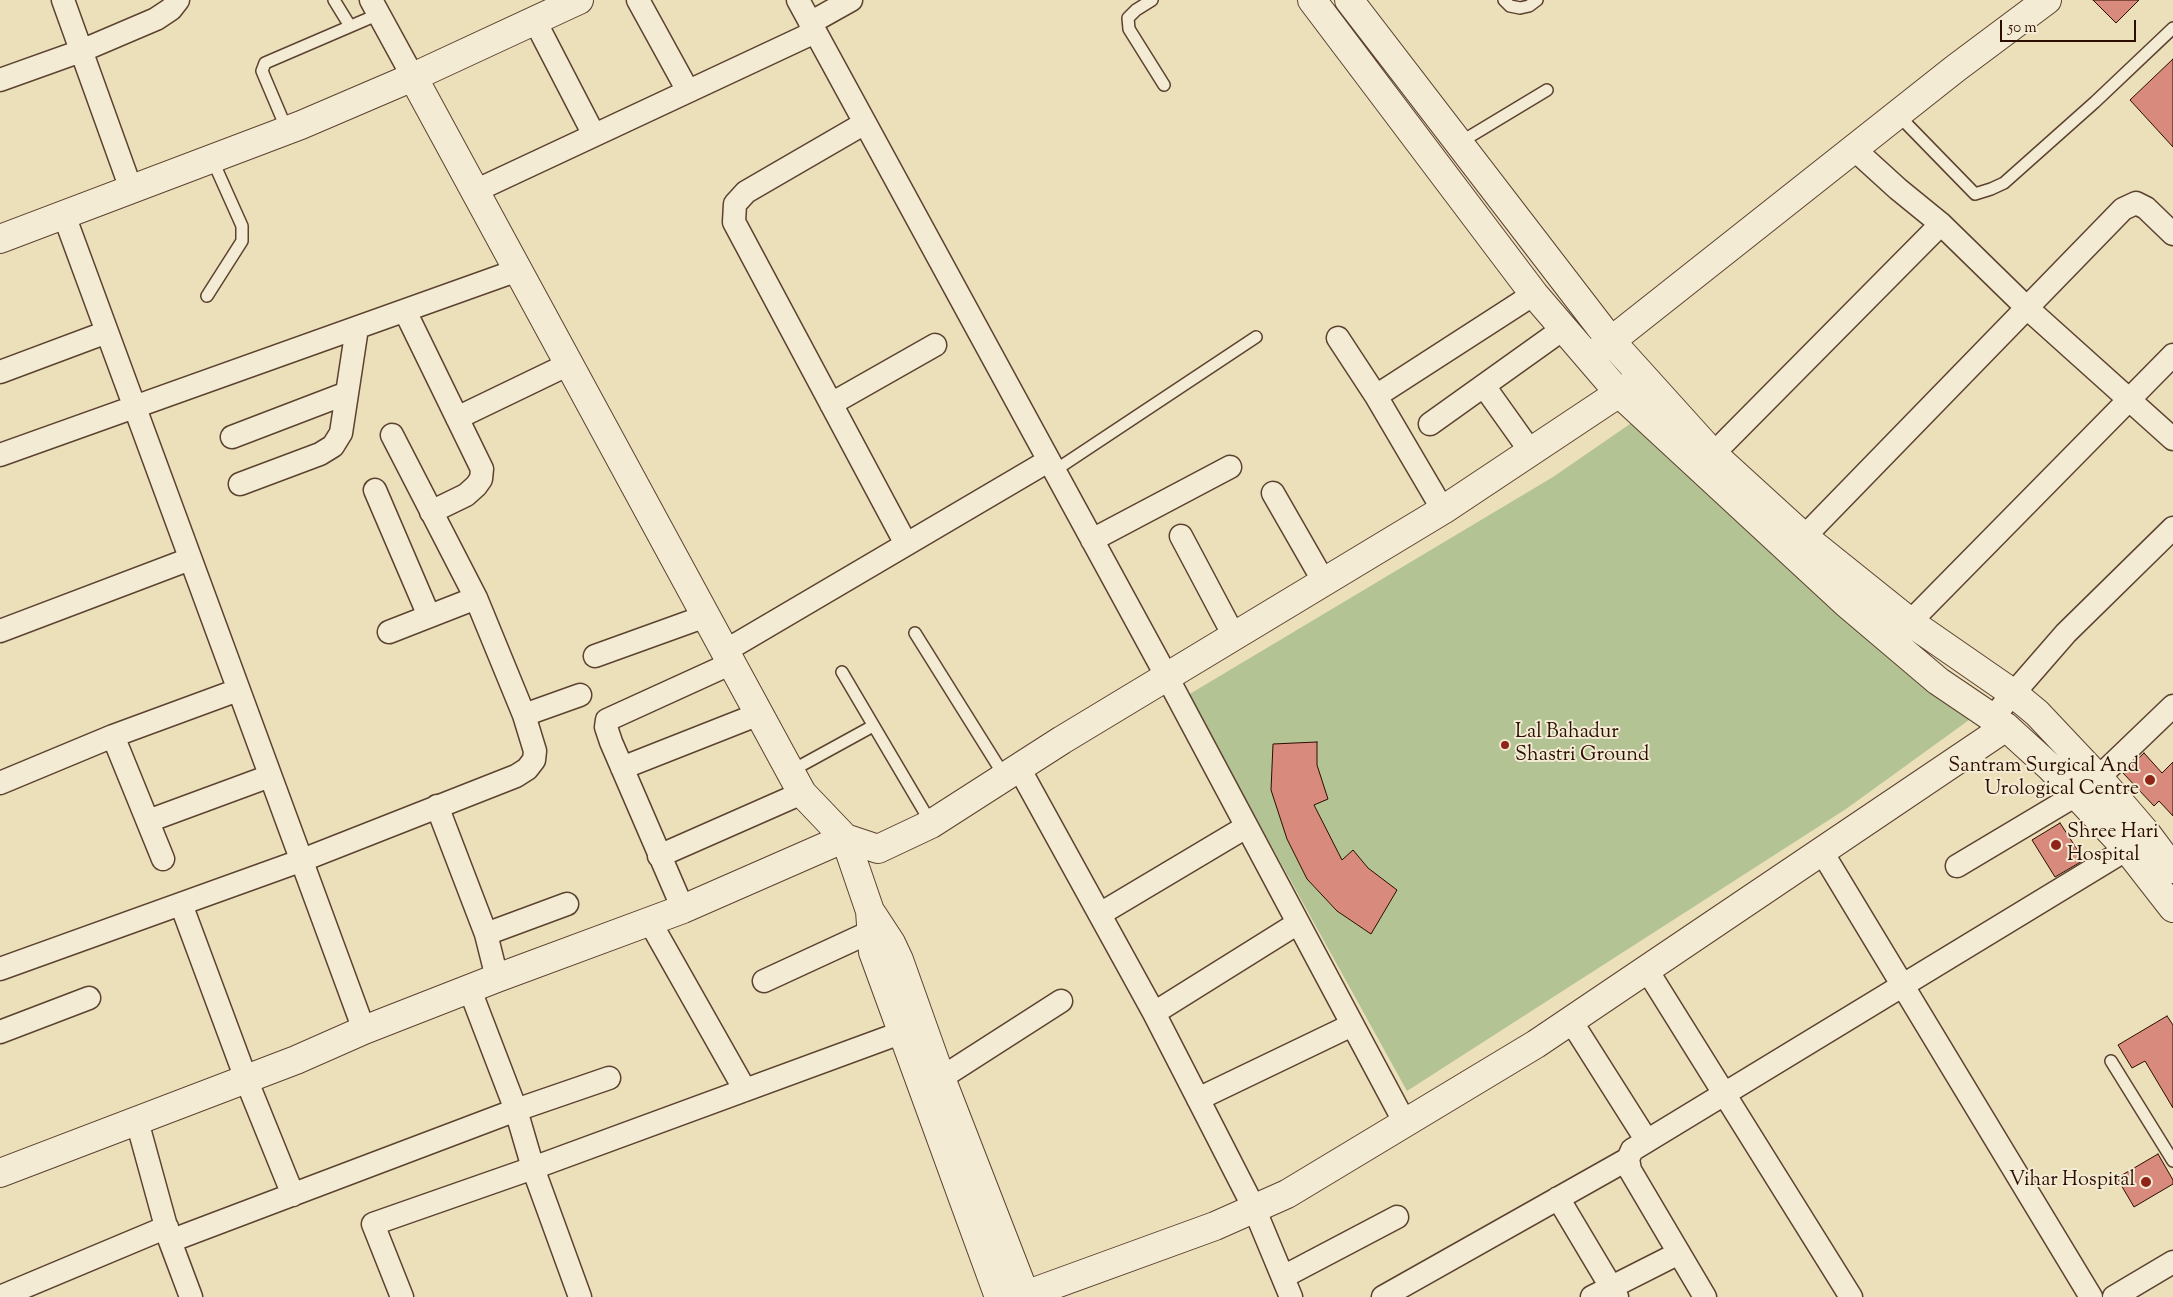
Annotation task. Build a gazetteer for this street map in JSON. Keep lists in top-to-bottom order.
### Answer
{
  "places": [
    "Lal Bahadur Shastri Ground",
    "Santram Surgical And Urological Centre",
    "Shree Hari Hospital",
    "Vihar Hospital"
  ],
  "scale_bar": "50 m"
}
